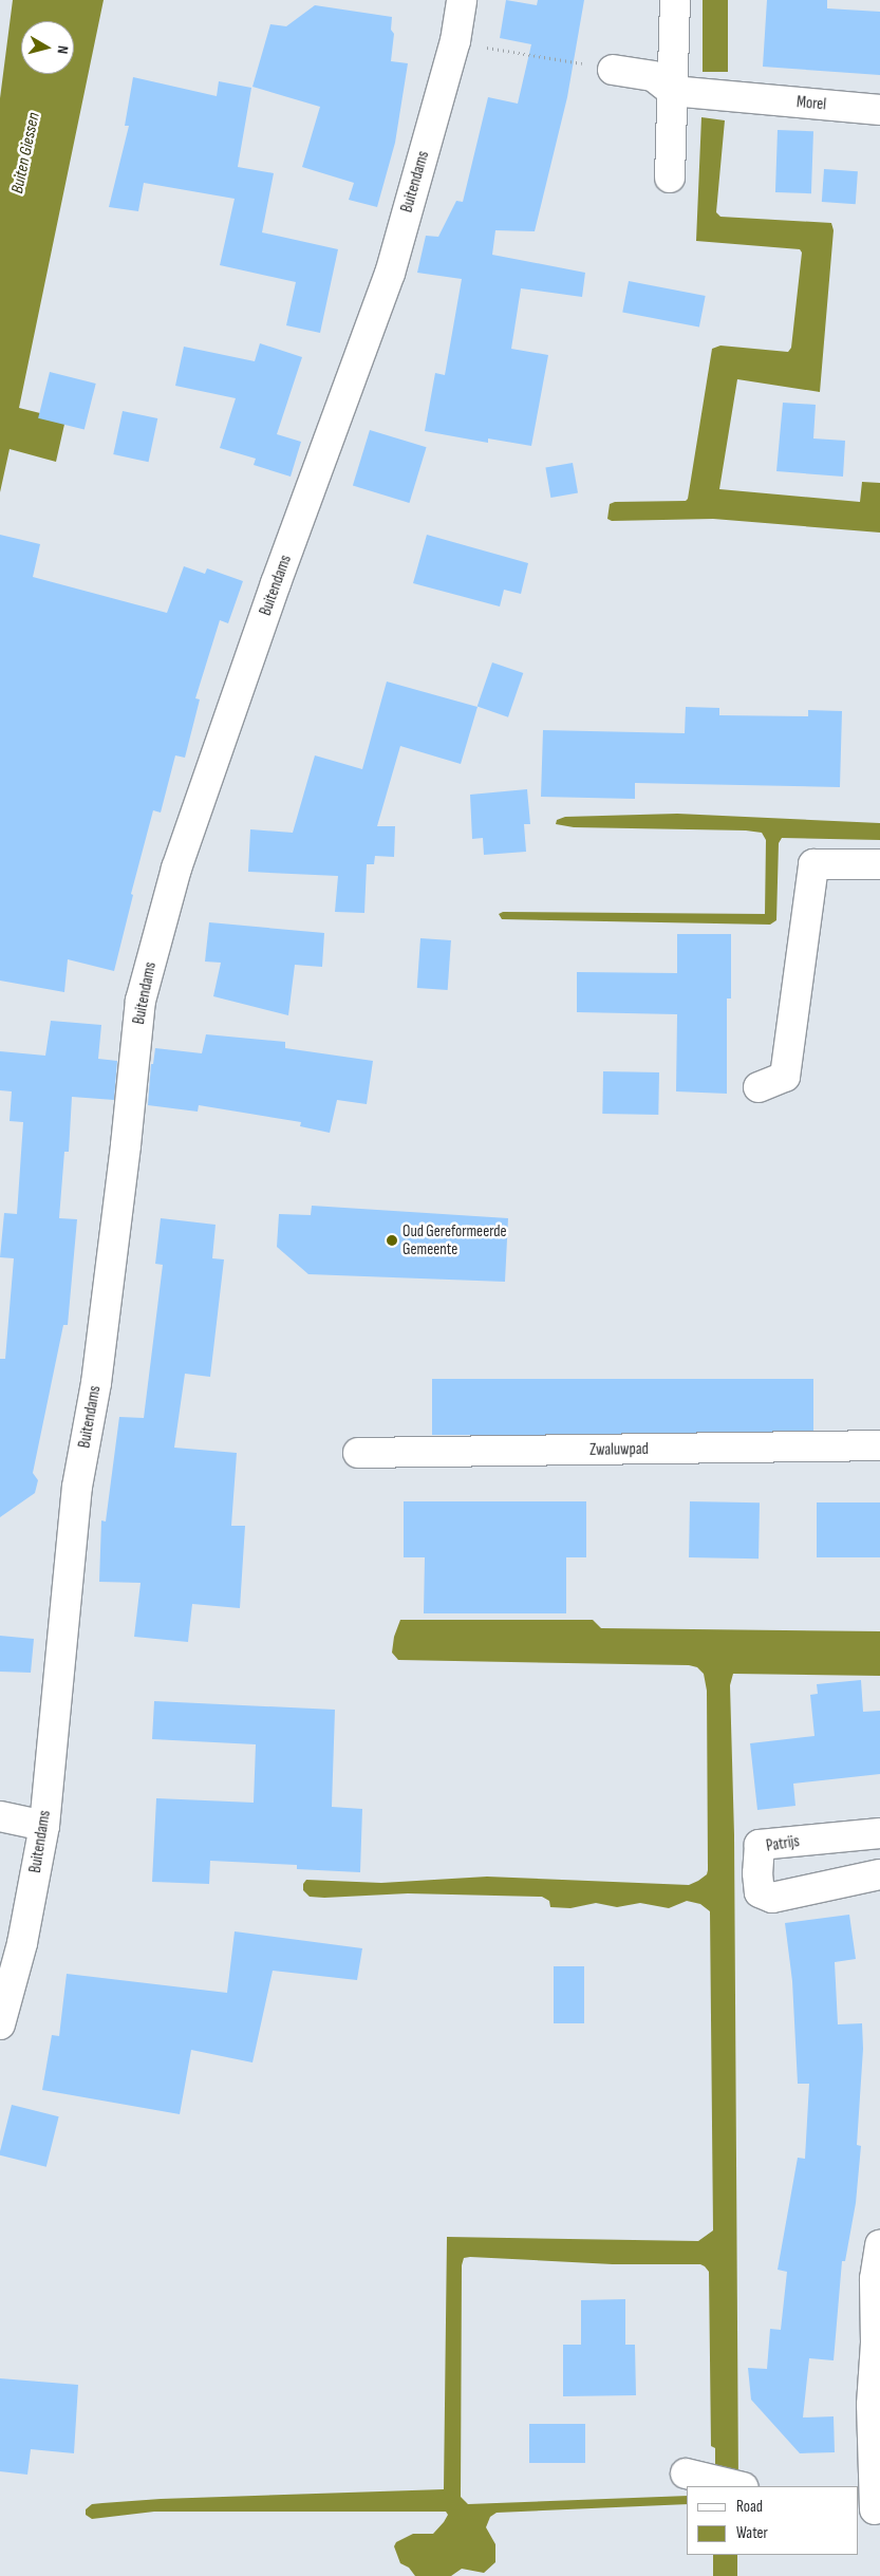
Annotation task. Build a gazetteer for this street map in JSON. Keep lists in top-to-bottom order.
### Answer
{
  "streets": {
    "street": [
      "Morel",
      "Buitendams",
      "Zwaluwpad",
      "Patrijs"
    ]
  },
  "water": ["Buiten Giessen"],
  "places": ["Oud Gereformeerde Gemeente"],
  "legend": ["Road", "Water"],
  "north": "right"
}
